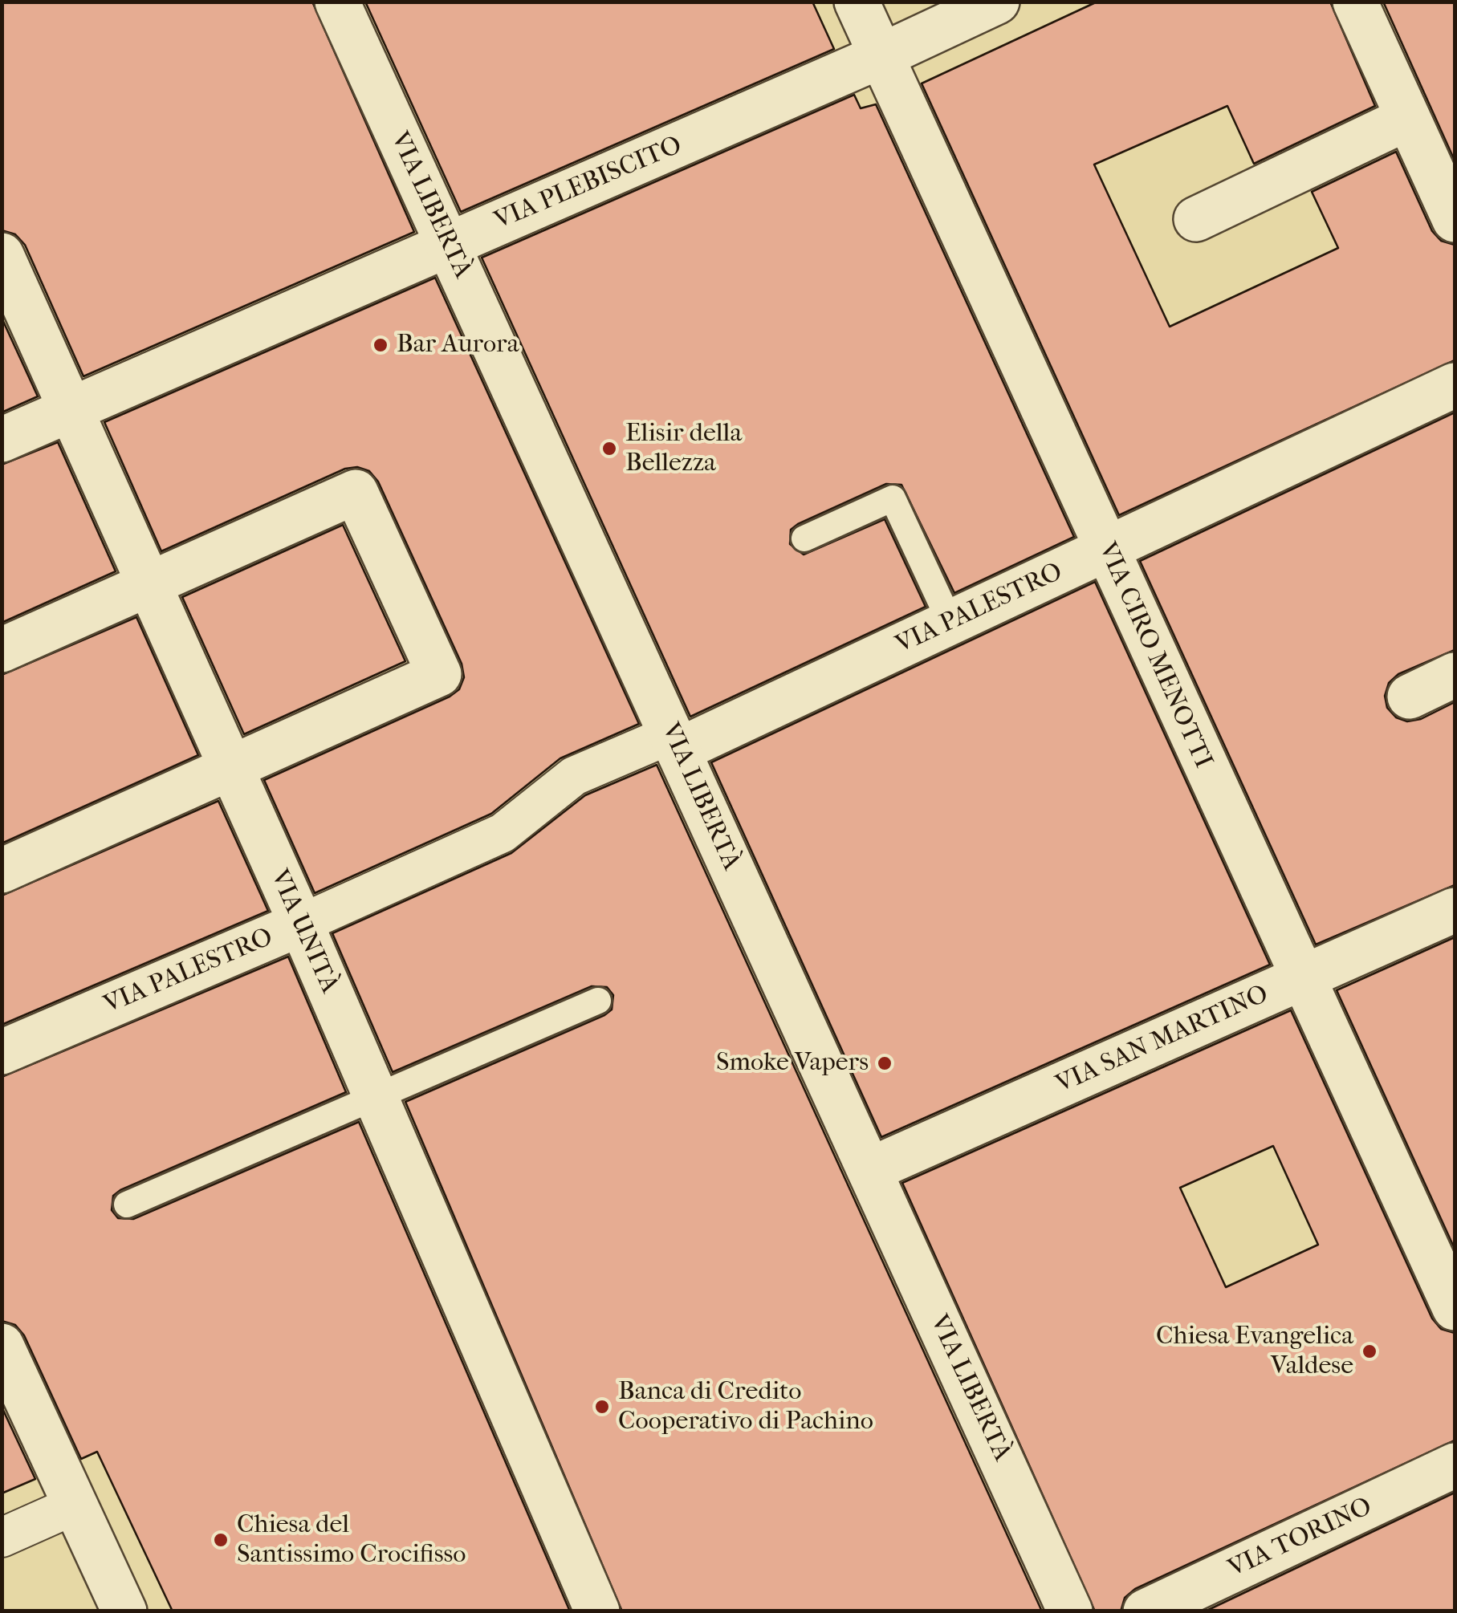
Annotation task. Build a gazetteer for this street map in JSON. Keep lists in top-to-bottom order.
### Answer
{
  "streets": {
    "street": [
      "VIA PLEBISCITO",
      "VIA LIBERTÀ",
      "VIA PALESTRO",
      "VIA CIRO MENOTTI",
      "VIA UNITÀ",
      "VIA SAN MARTINO",
      "VIA TORINO"
    ]
  },
  "crossings": [
    ["VIA PLEBISCITO", "VIA LIBERTÀ"],
    ["VIA PLEBISCITO", "VIA CIRO MENOTTI"],
    ["VIA PLEBISCITO", "VIA UNITÀ"],
    ["VIA LIBERTÀ", "VIA PALESTRO"],
    ["VIA LIBERTÀ", "VIA SAN MARTINO"],
    ["VIA PALESTRO", "VIA CIRO MENOTTI"],
    ["VIA PALESTRO", "VIA UNITÀ"],
    ["VIA CIRO MENOTTI", "VIA SAN MARTINO"]
  ],
  "places": [
    "Bar Aurora",
    "Elisir della Bellezza",
    "Smoke Vapers",
    "Chiesa Evangelica Valdese",
    "Banca di Credito Cooperativo di Pachino",
    "Chiesa del Santissimo Crocifisso"
  ]
}
